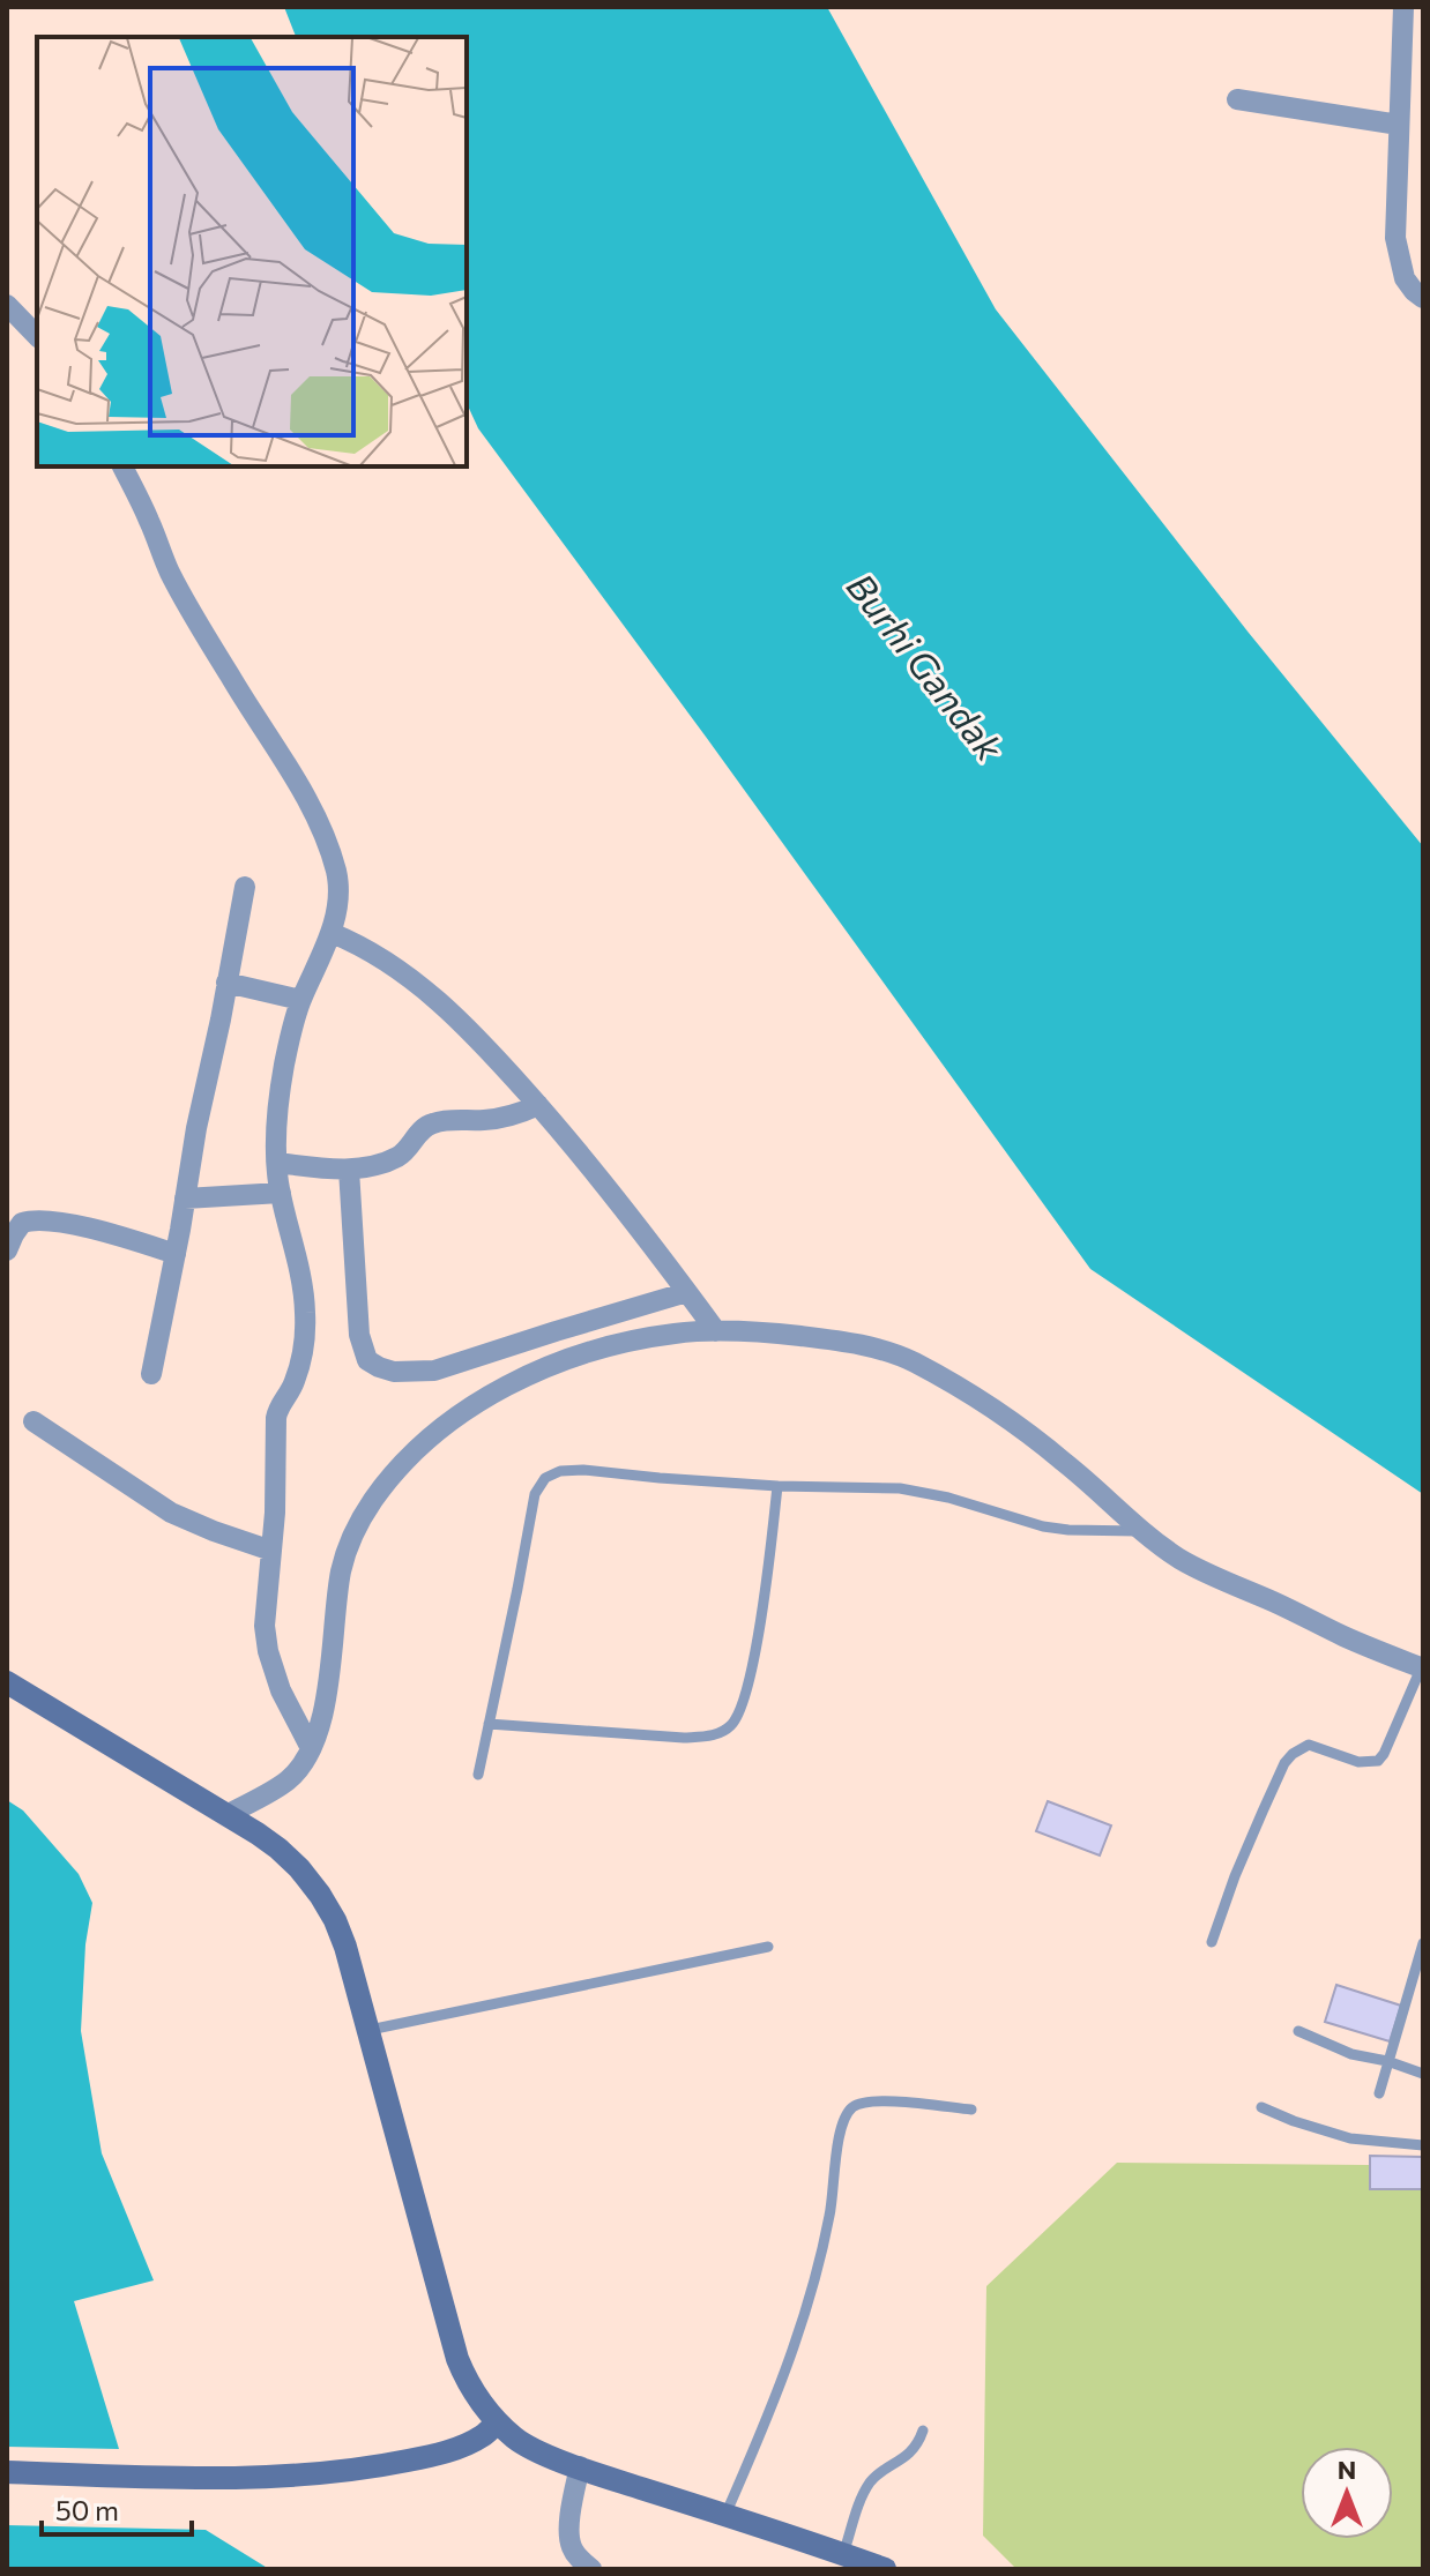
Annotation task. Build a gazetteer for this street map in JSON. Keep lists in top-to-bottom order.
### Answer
{
  "water": ["Burhi Gandak"],
  "scale_bar": "50 m",
  "north": "top"
}
